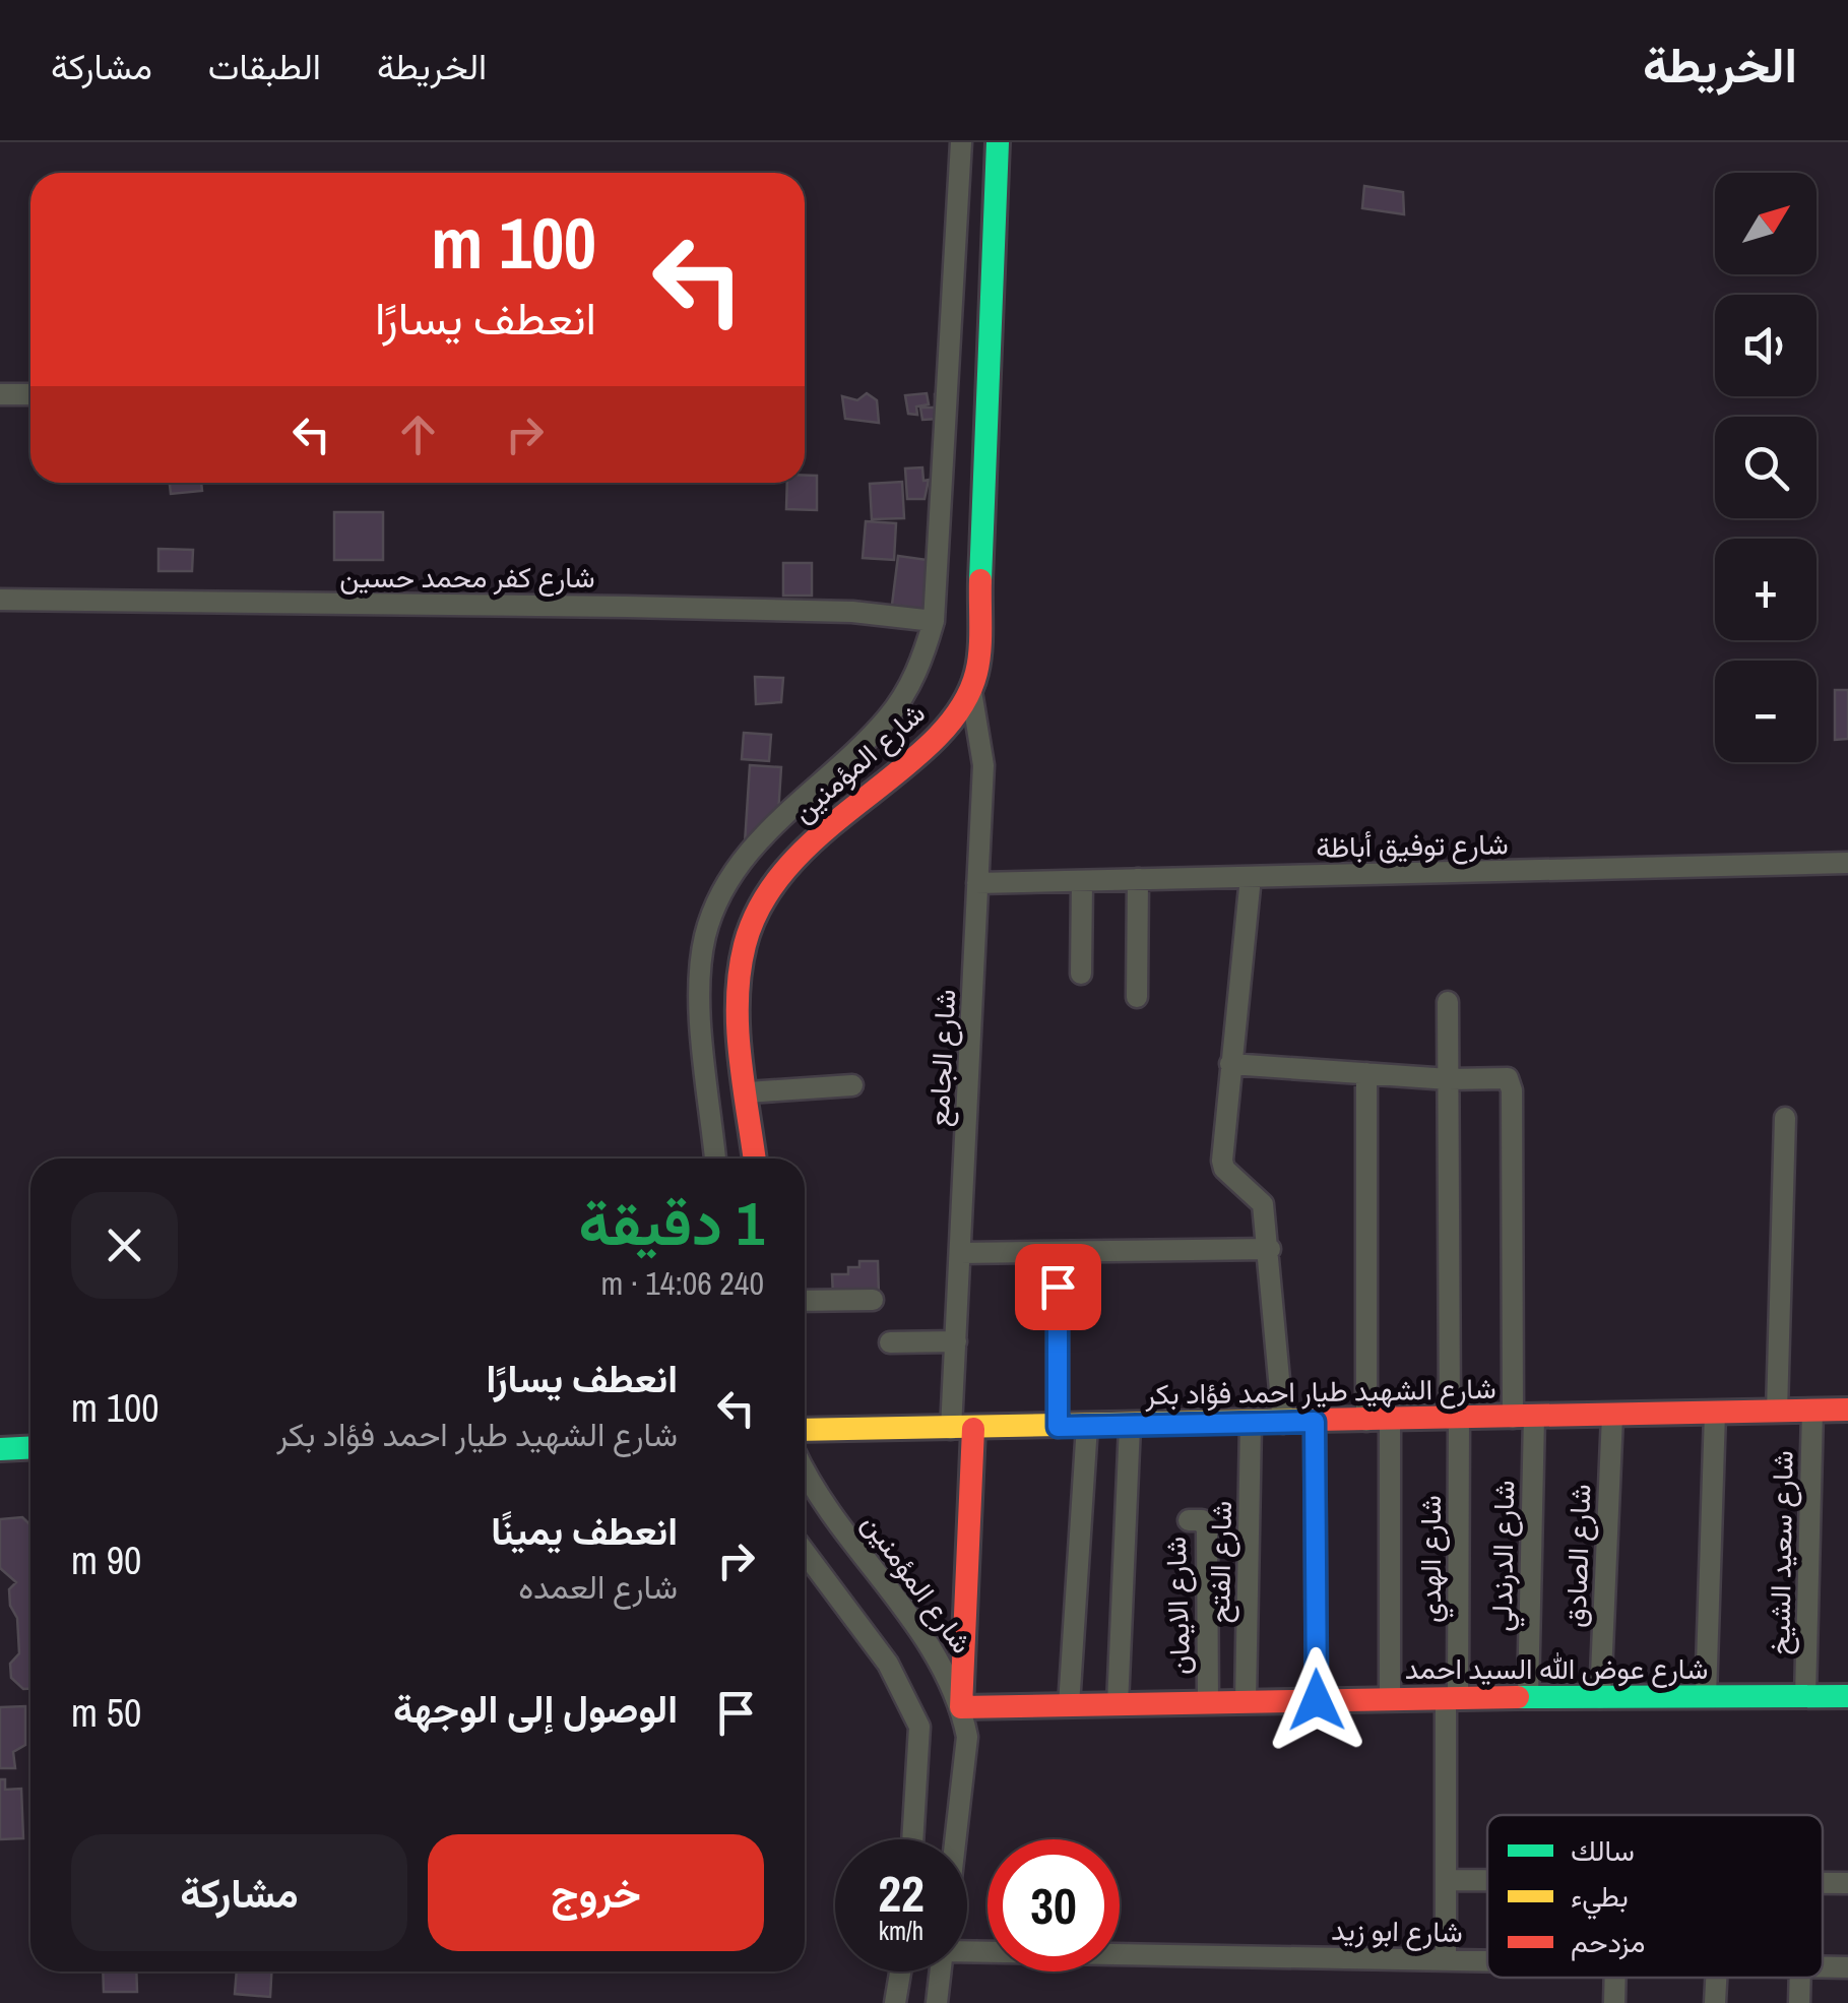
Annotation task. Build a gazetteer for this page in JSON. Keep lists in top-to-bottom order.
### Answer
{
  "streets": {
    "street": [
      "شارع كفر محمد حسين",
      "شارع المؤمنين",
      "شارع توفيق أباظة",
      "شارع الجامع",
      "شارع الشهيد طيار احمد فؤاد بكر",
      "شارع سعيد الشيخ",
      "شارع الدرندلي",
      "شارع الصادق",
      "شارع الهدي",
      "شارع الفتح",
      "شارع الايمان",
      "شارع عوض الله السيد احمد",
      "شارع ابو زيد"
    ]
  },
  "crossings": [
    ["شارع كفر محمد حسين", "شارع المؤمنين"],
    ["شارع المؤمنين", "شارع الجامع"],
    ["شارع المؤمنين", "شارع عوض الله السيد احمد"],
    ["شارع توفيق أباظة", "شارع الجامع"],
    ["شارع الجامع", "شارع الشهيد طيار احمد فؤاد بكر"],
    ["شارع الشهيد طيار احمد فؤاد بكر", "شارع سعيد الشيخ"],
    ["شارع الشهيد طيار احمد فؤاد بكر", "شارع الدرندلي"],
    ["شارع الشهيد طيار احمد فؤاد بكر", "شارع الصادق"],
    ["شارع الشهيد طيار احمد فؤاد بكر", "شارع الهدي"],
    ["شارع الشهيد طيار احمد فؤاد بكر", "شارع الفتح"],
    ["شارع سعيد الشيخ", "شارع عوض الله السيد احمد"],
    ["شارع الدرندلي", "شارع الهدي"],
    ["شارع الدرندلي", "شارع عوض الله السيد احمد"],
    ["شارع الصادق", "شارع عوض الله السيد احمد"],
    ["شارع الهدي", "شارع عوض الله السيد احمد"],
    ["شارع الهدي", "شارع ابو زيد"],
    ["شارع الفتح", "شارع عوض الله السيد احمد"],
    ["شارع الايمان", "شارع عوض الله السيد احمد"]
  ],
  "legend": ["سالك", "بطيء", "مزدحم"],
  "north": "top right",
  "page": {
    "header": "الخريطة",
    "nav": ["الخريطة", "الطبقات", "مشاركة"],
    "map_buttons": ["+", "−"],
    "turn": ["100 m", "انعطف يسارًا"],
    "heading": ["1 دقيقة", "240 m · 14:06"],
    "list": [
      {
        "name": "انعطف يسارًا",
        "note": "شارع الشهيد طيار احمد فؤاد بكر",
        "value": "100 m"
      },
      {
        "name": "انعطف يمينًا",
        "note": "شارع العمده",
        "value": "90 m"
      },
      {
        "name": "الوصول إلى الوجهة",
        "value": "50 m"
      }
    ],
    "buttons": ["خروج", "مشاركة"],
    "speed": "22 km/h",
    "limit": "30"
  }
}
